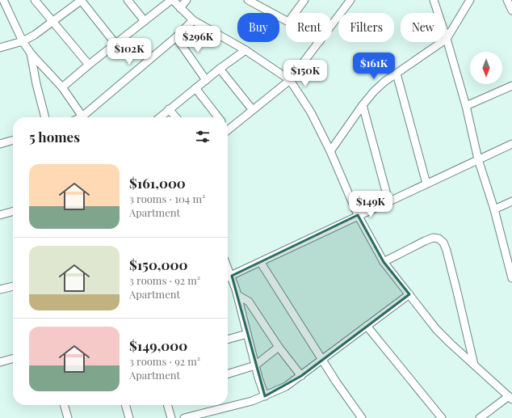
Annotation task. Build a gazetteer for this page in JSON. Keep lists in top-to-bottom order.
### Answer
{
  "north": "bottom",
  "page": {
    "chip": [
      "Buy",
      "Rent",
      "Filters",
      "New"
    ],
    "price": [
      "$296K",
      "$102K",
      "$161K",
      "$150K",
      "$149K"
    ],
    "heading": "5 homes",
    "list": [
      {
        "name": "$161,000",
        "note": "3 rooms · 104 m² · Apartment"
      },
      {
        "name": "$150,000",
        "note": "3 rooms · 92 m² · Apartment"
      },
      {
        "name": "$149,000",
        "note": "3 rooms · 92 m² · Apartment"
      }
    ]
  }
}
